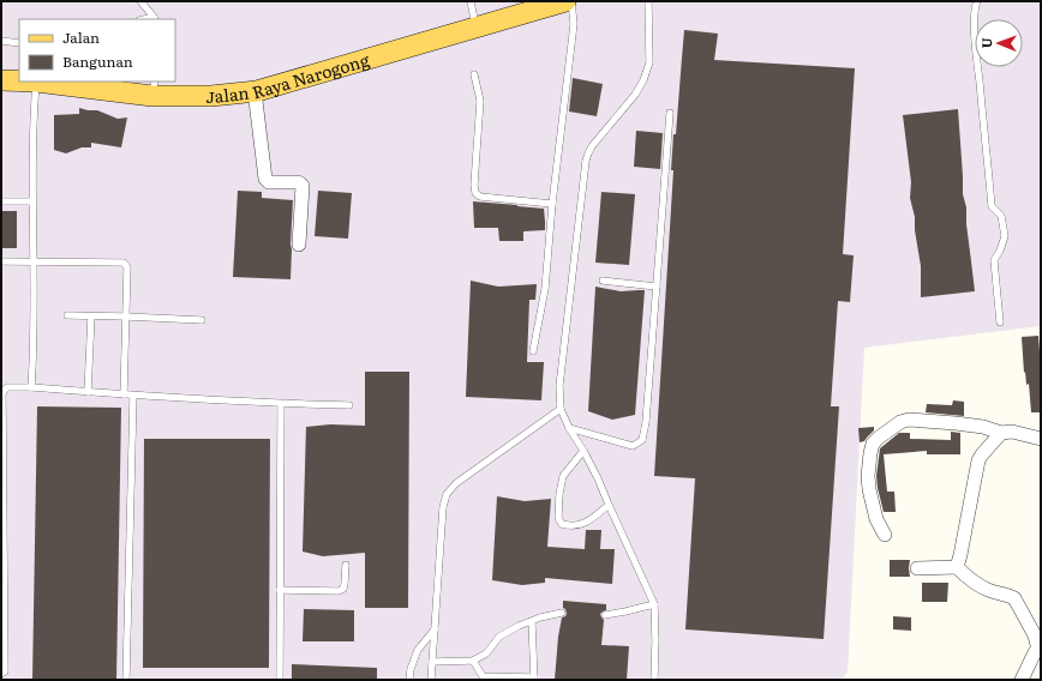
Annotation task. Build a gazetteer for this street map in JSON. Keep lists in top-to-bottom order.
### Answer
{
  "streets": {
    "main road": ["Jalan Raya Narogong"]
  },
  "legend": ["Jalan", "Bangunan"],
  "north": "left"
}
